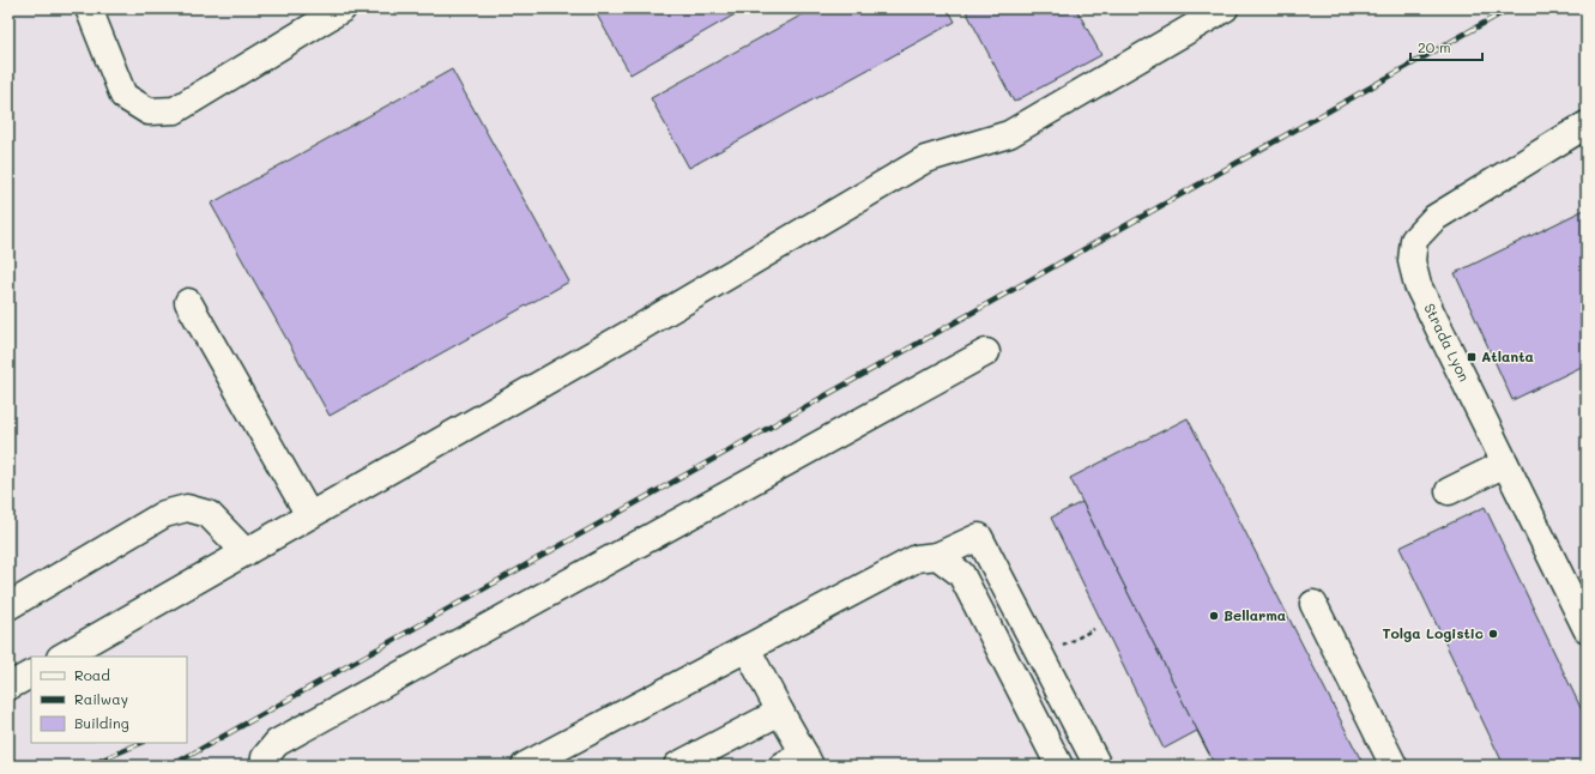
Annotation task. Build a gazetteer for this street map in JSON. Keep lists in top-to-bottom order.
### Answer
{
  "streets": {
    "street": ["Strada Lyon"]
  },
  "places": {
    "transit": ["Atlanta"],
    "other": ["Bellarma", "Tolga Logistic"]
  },
  "legend": ["Road", "Railway", "Building"],
  "scale_bar": "20 m"
}
